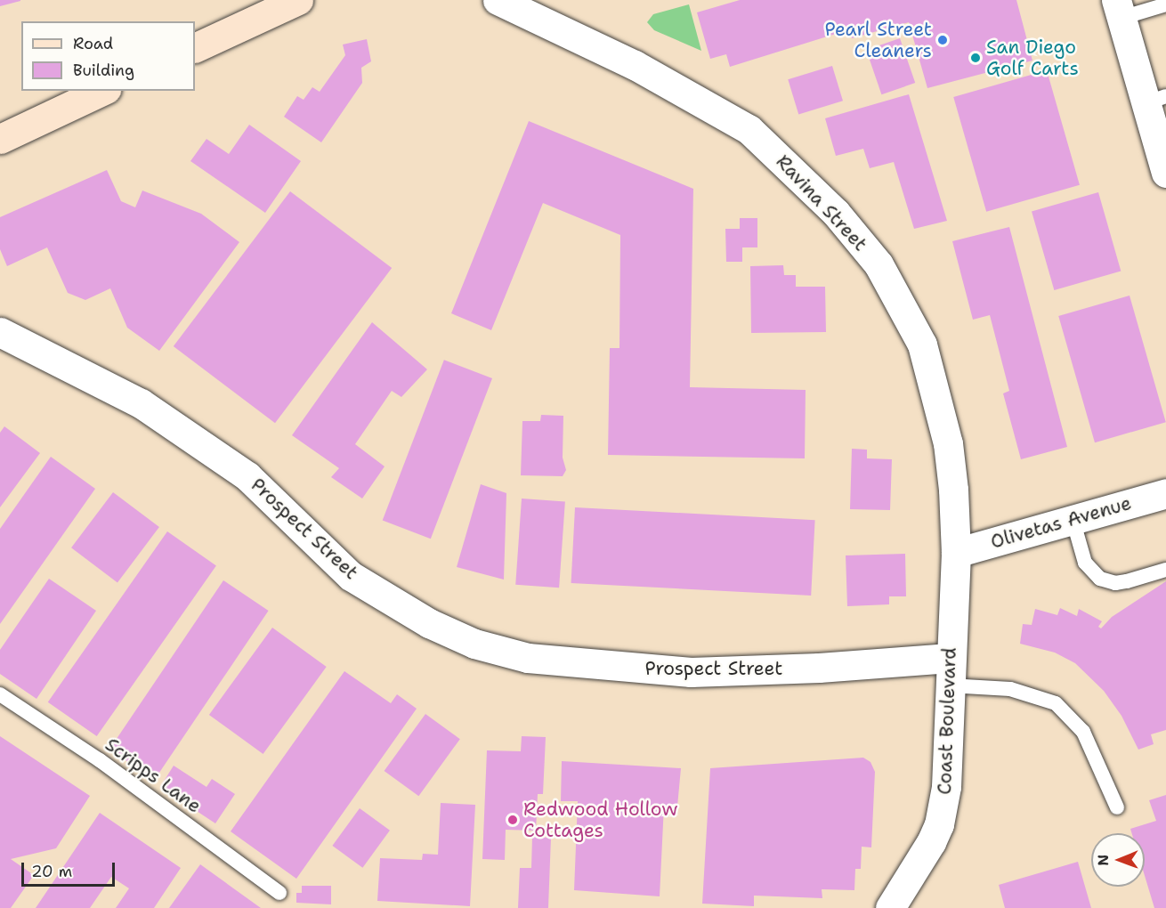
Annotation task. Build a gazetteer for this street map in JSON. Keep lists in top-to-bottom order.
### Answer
{
  "streets": {
    "street": [
      "Ravina Street",
      "Olivetas Avenue",
      "Prospect Street",
      "Coast Boulevard"
    ],
    "lane": ["Scripps Lane"]
  },
  "crossings": [
    ["Ravina Street", "Olivetas Avenue"],
    ["Ravina Street", "Coast Boulevard"],
    ["Olivetas Avenue", "Coast Boulevard"],
    ["Prospect Street", "Coast Boulevard"]
  ],
  "places": ["Pearl Street Cleaners", "San Diego Golf Carts", "Redwood Hollow Cottages"],
  "legend": ["Road", "Building"],
  "scale_bar": "20 m",
  "north": "left"
}
